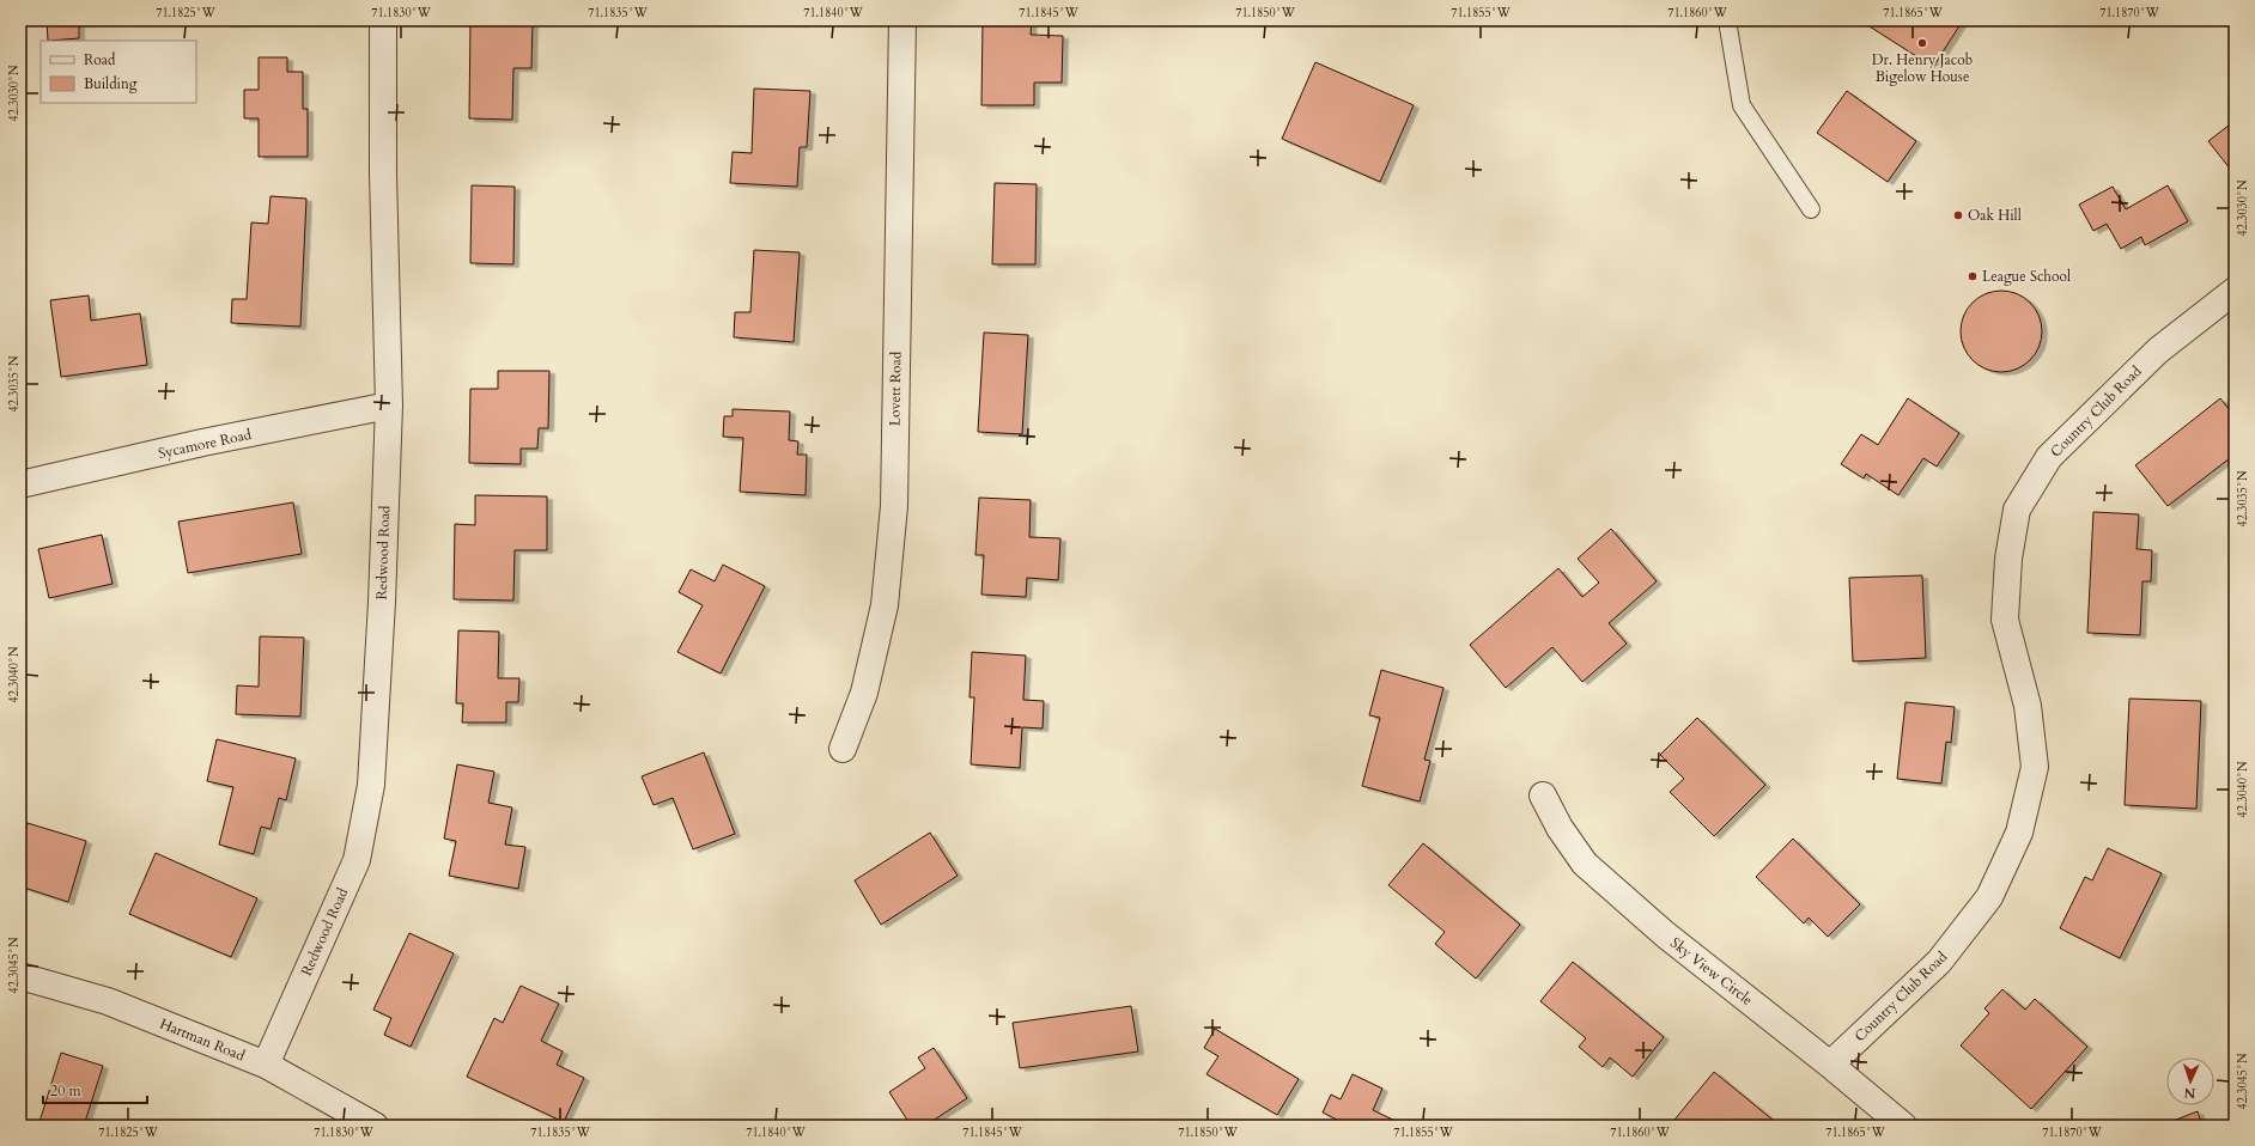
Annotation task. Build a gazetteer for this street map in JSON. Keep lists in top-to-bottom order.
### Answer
{
  "streets": {
    "street": [
      "Lovett Road",
      "Country Club Road",
      "Sycamore Road",
      "Redwood Road",
      "Sky View Circle",
      "Hartman Road"
    ]
  },
  "crossings": [
    ["Country Club Road", "Sky View Circle"],
    ["Sycamore Road", "Redwood Road"],
    ["Redwood Road", "Hartman Road"]
  ],
  "places": ["Dr. Henry Jacob Bigelow House", "Oak Hill", "League School"],
  "legend": ["Road", "Building"],
  "scale_bar": "20 m",
  "north": "bottom",
  "coordinates": [
    "71.1825°W",
    "71.1830°W",
    "71.1835°W",
    "71.1840°W",
    "71.1845°W",
    "71.1850°W",
    "71.1855°W",
    "71.1860°W",
    "71.1865°W",
    "71.1870°W",
    "42.3030°N",
    "42.3035°N",
    "42.3040°N",
    "42.3045°N"
  ]
}
